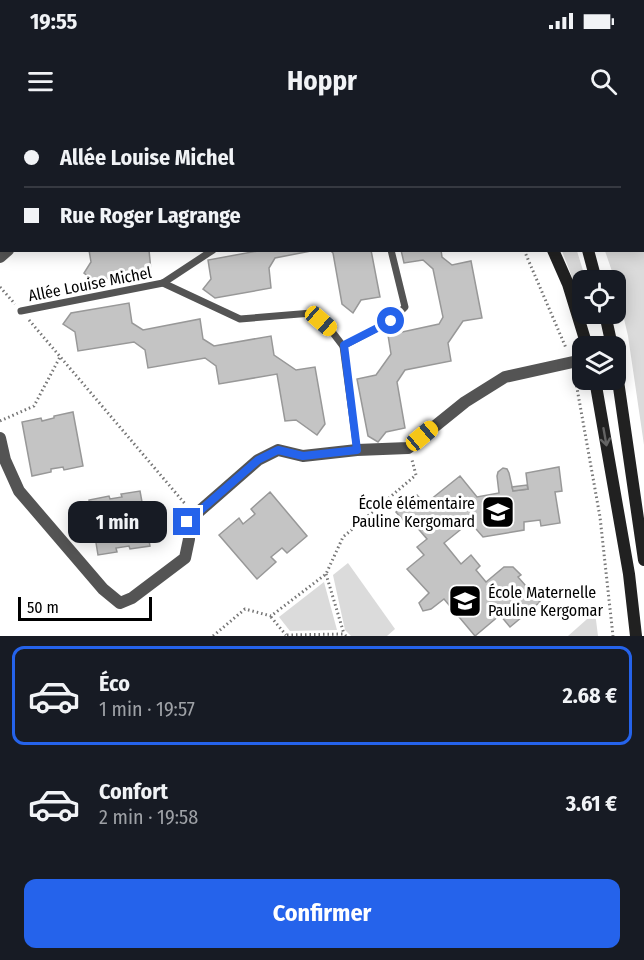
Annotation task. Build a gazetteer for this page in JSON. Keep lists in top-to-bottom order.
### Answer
{
  "streets": {
    "lane": ["Allée Louise Michel"]
  },
  "places": {
    "school or university": ["École élémentaire Pauline Kergomard", "École Maternelle Pauline Kergomar"]
  },
  "scale_bar": "50 m",
  "page": {
    "status": "19:55",
    "header": "Hoppr",
    "banner": ["Allée Louise Michel", "Rue Roger Lagrange"],
    "bubble": "1 min",
    "scale": "50 m",
    "list": [
      {
        "name": "Éco",
        "note": "1 min · 19:57",
        "value": "2.68 €"
      },
      {
        "name": "Confort",
        "note": "2 min · 19:58",
        "value": "3.61 €"
      }
    ],
    "buttons": "Confirmer"
  }
}
